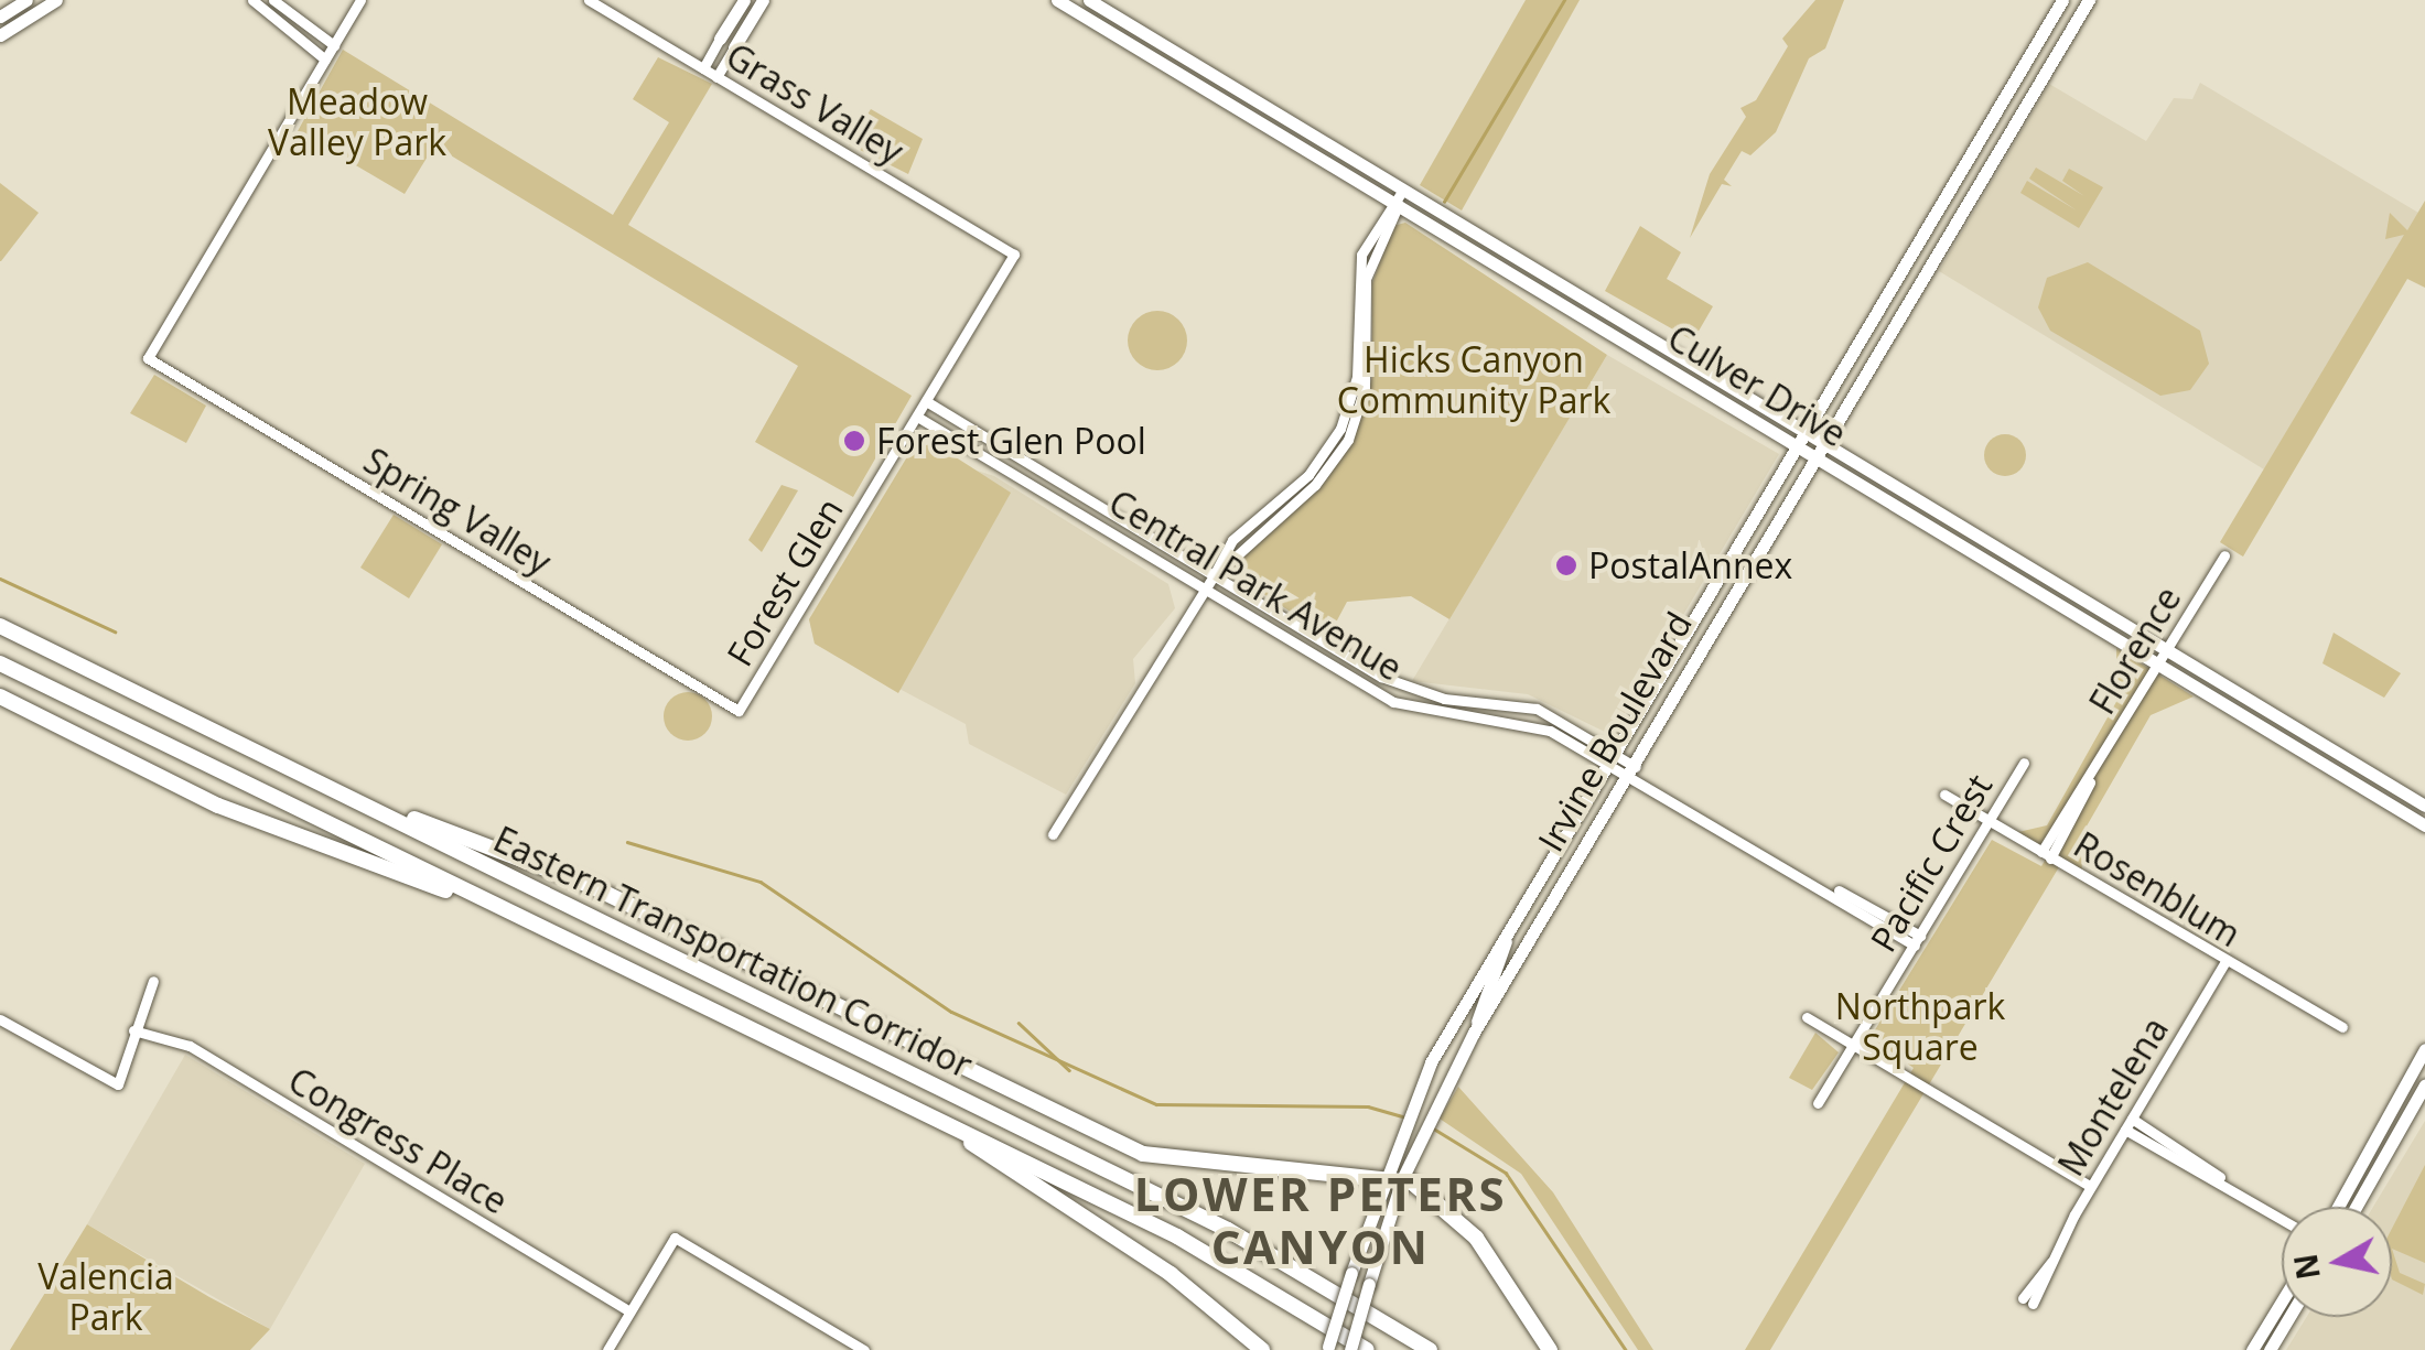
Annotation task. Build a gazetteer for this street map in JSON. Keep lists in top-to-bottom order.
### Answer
{
  "streets": {
    "highway": ["Eastern Transportation Corridor"],
    "main road": ["Culver Drive", "Irvine Boulevard"],
    "street": [
      "Grass Valley",
      "Spring Valley",
      "Forest Glen",
      "Central Park Avenue",
      "Florence",
      "Pacific Crest",
      "Rosenblum",
      "Montelena",
      "Congress Place"
    ]
  },
  "crossings": [
    ["Grass Valley", "Forest Glen"],
    ["Culver Drive", "Florence"],
    ["Culver Drive", "Irvine Boulevard"],
    ["Spring Valley", "Forest Glen"],
    ["Forest Glen", "Central Park Avenue"],
    ["Central Park Avenue", "Irvine Boulevard"],
    ["Central Park Avenue", "Pacific Crest"],
    ["Florence", "Rosenblum"],
    ["Pacific Crest", "Rosenblum"],
    ["Rosenblum", "Montelena"]
  ],
  "districts": ["LOWER PETERS CANYON"],
  "parks": [
    "Meadow Valley Park",
    "Hicks Canyon Community Park",
    "Northpark Square",
    "Valencia Park"
  ],
  "places": ["Forest Glen Pool", "PostalAnnex"],
  "north": "left"
}
